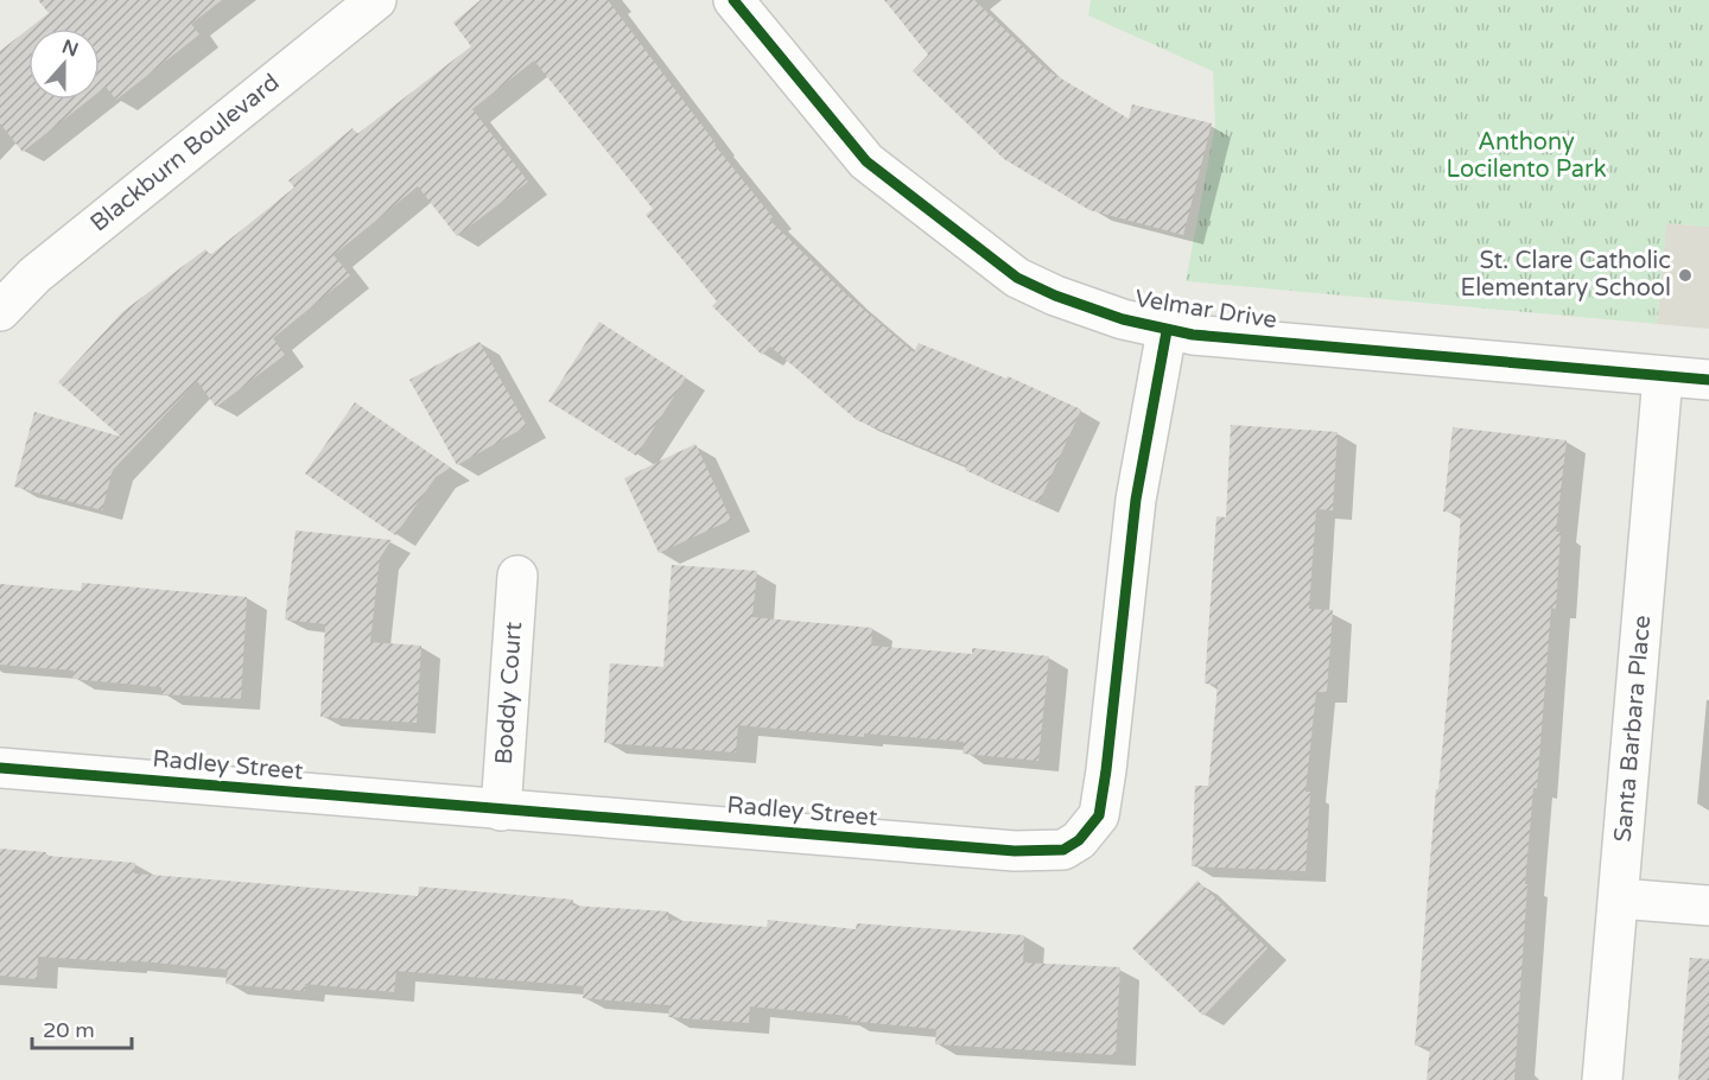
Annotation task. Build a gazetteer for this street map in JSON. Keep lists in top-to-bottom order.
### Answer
{
  "streets": {
    "street": [
      "Blackburn Boulevard",
      "Velmar Drive",
      "Boddy Court",
      "Santa Barbara Place",
      "Radley Street"
    ]
  },
  "crossings": [
    ["Velmar Drive", "Santa Barbara Place"],
    ["Velmar Drive", "Radley Street"],
    ["Boddy Court", "Radley Street"]
  ],
  "parks": ["Anthony Locilento Park"],
  "places": ["St. Clare Catholic Elementary School"],
  "scale_bar": "20 m",
  "north": "top"
}
